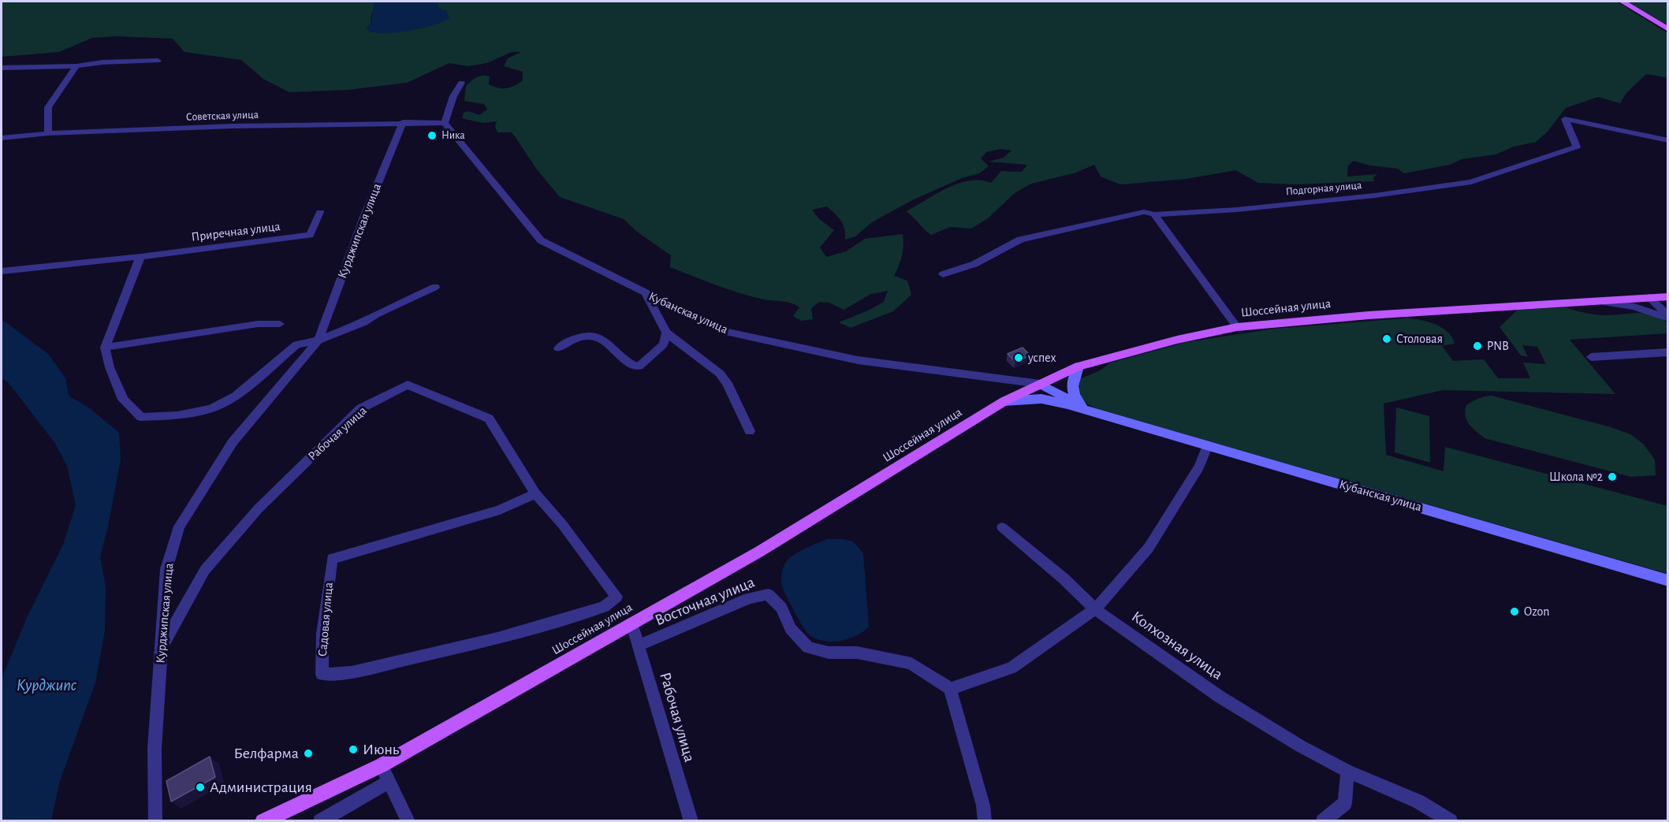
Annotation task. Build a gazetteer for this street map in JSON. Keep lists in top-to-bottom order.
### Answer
{
  "streets": {
    "main road": ["Шоссейная улица", "Кубанская улица"],
    "street": [
      "Советская улица",
      "Подгорная улица",
      "Курджипская улица",
      "Приречная улица",
      "Рабочая улица",
      "Восточная улица",
      "Садовая улица",
      "Колхозная улица"
    ]
  },
  "crossings": [
    ["Советская улица", "Курджипская улица"],
    ["Советская улица", "Кубанская улица"],
    ["Курджипская улица", "Рабочая улица"],
    ["Шоссейная улица", "Кубанская улица"],
    ["Шоссейная улица", "Рабочая улица"],
    ["Рабочая улица", "Восточная улица"],
    ["Рабочая улица", "Садовая улица"]
  ],
  "water": ["Курджипс"],
  "places": [
    "Ника",
    "Столовая",
    "PNB",
    "успех",
    "Школа №2",
    "Ozon",
    "Июнь",
    "Белфарма",
    "Администрация"
  ]
}
